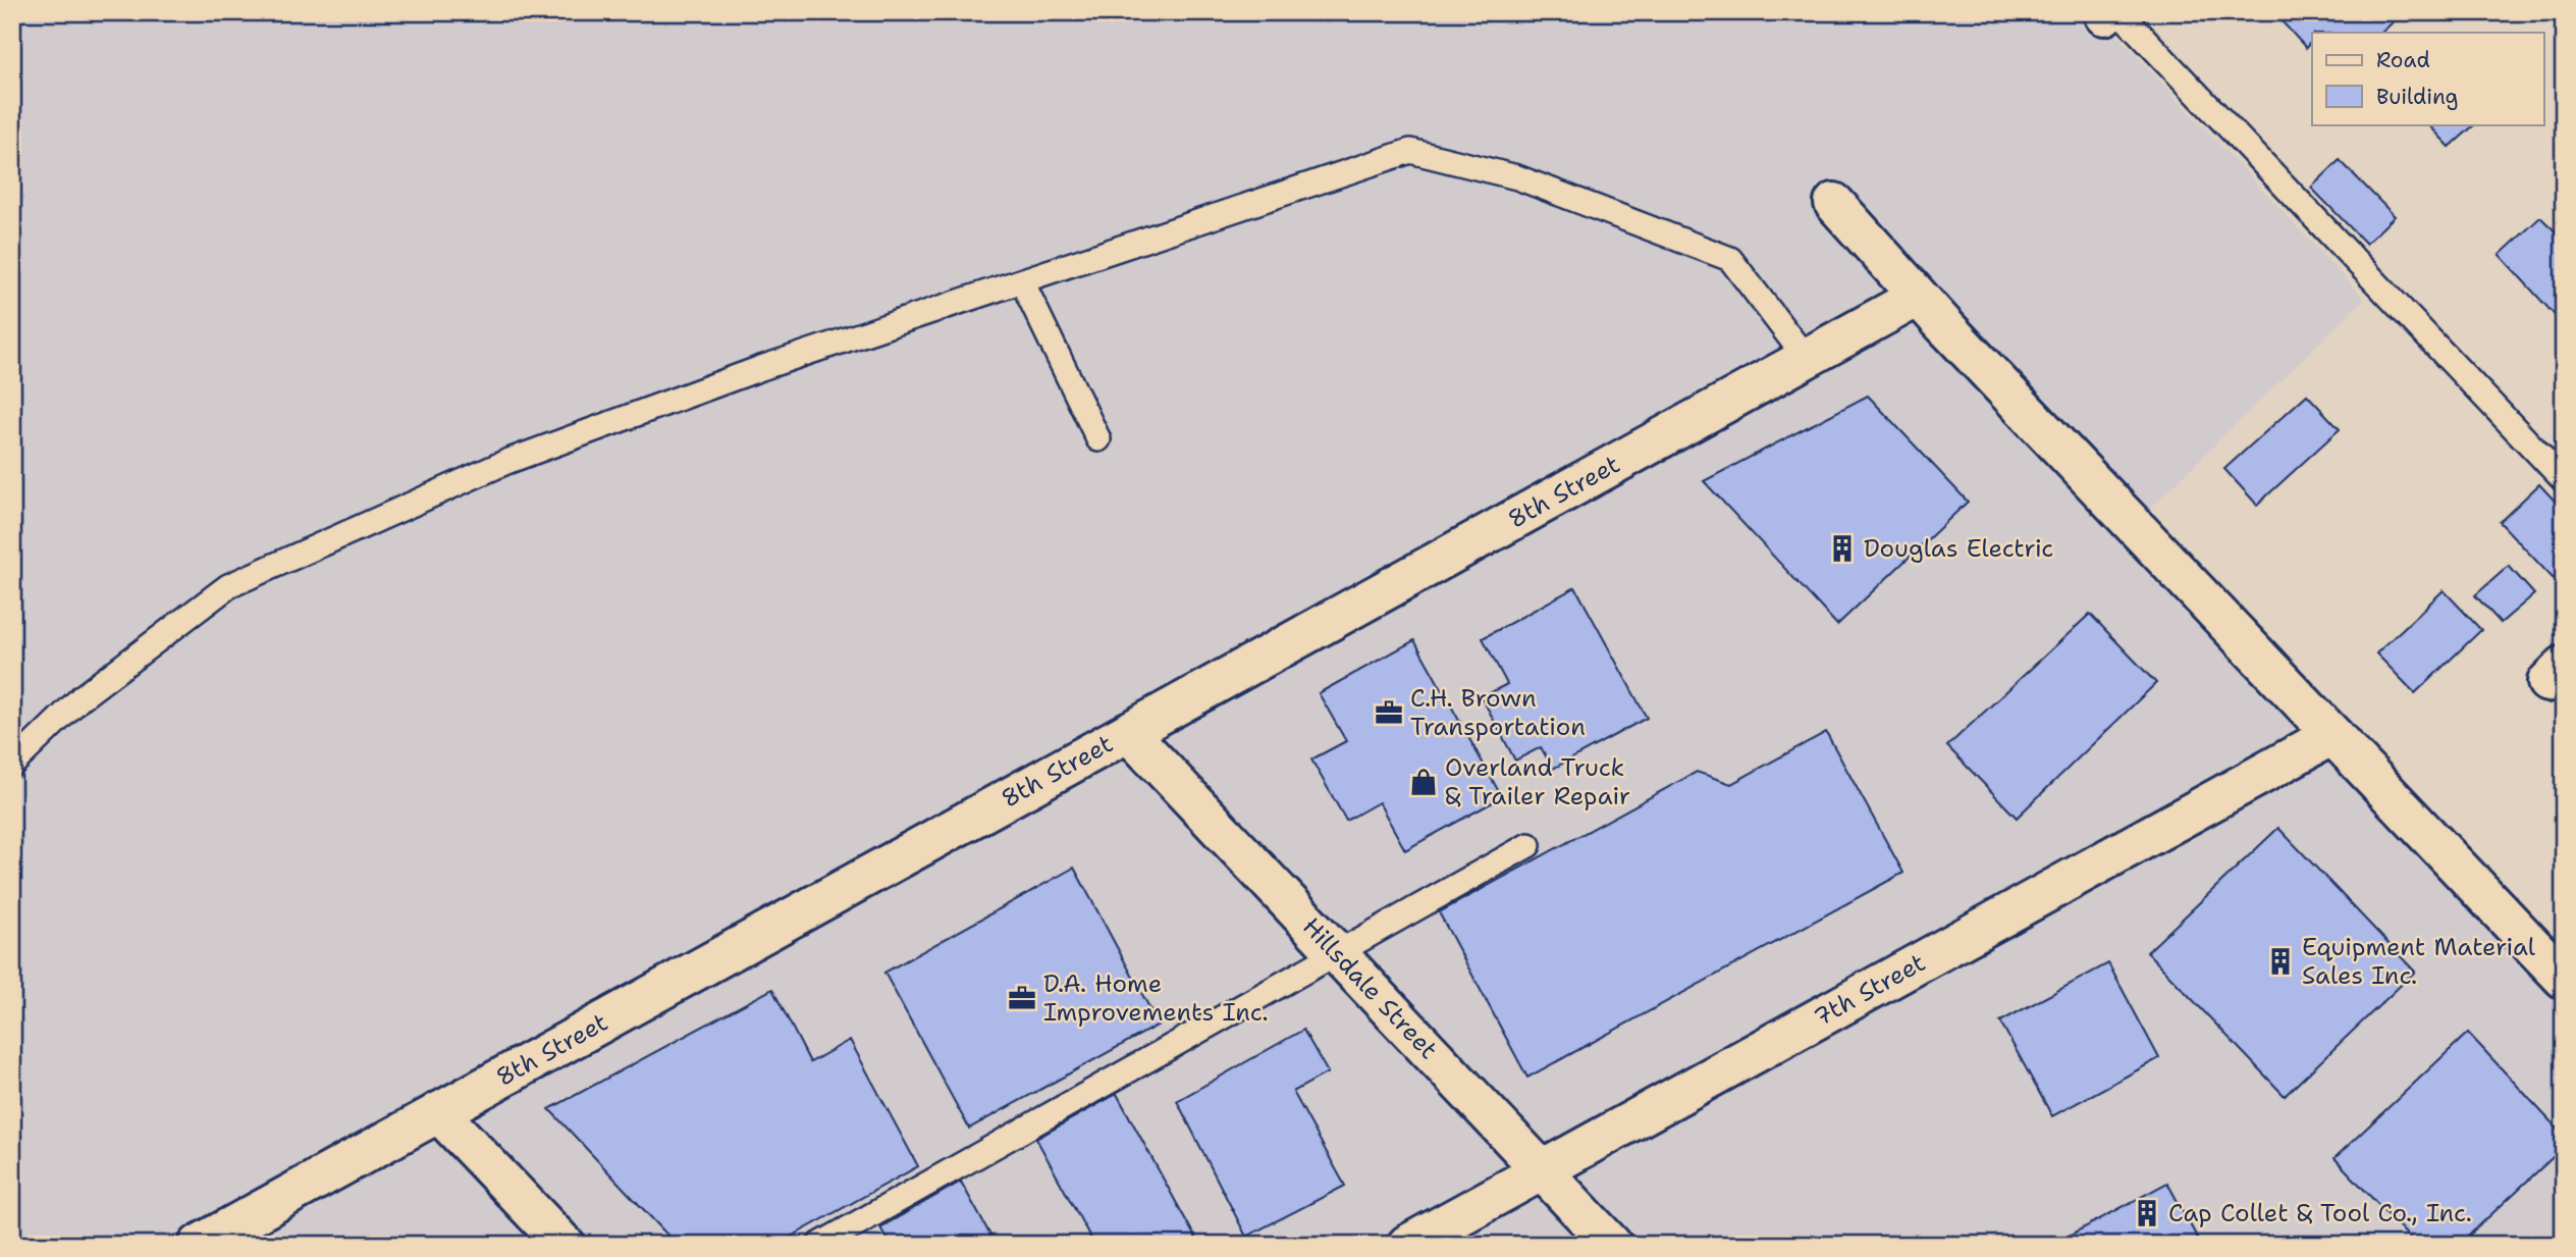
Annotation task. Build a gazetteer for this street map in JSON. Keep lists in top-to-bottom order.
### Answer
{
  "streets": {
    "street": ["8th Street", "Hillsdale Street", "7th Street"]
  },
  "crossings": [
    ["8th Street", "Hillsdale Street"],
    ["Hillsdale Street", "7th Street"]
  ],
  "places": {
    "building": ["Douglas Electric", "Equipment Material Sales Inc.", "Cap Collet & Tool Co., Inc."],
    "office": ["C.H. Brown Transportation", "D.A. Home Improvements Inc."],
    "shop": ["Overland Truck & Trailer Repair"]
  },
  "legend": ["Road", "Building"]
}
